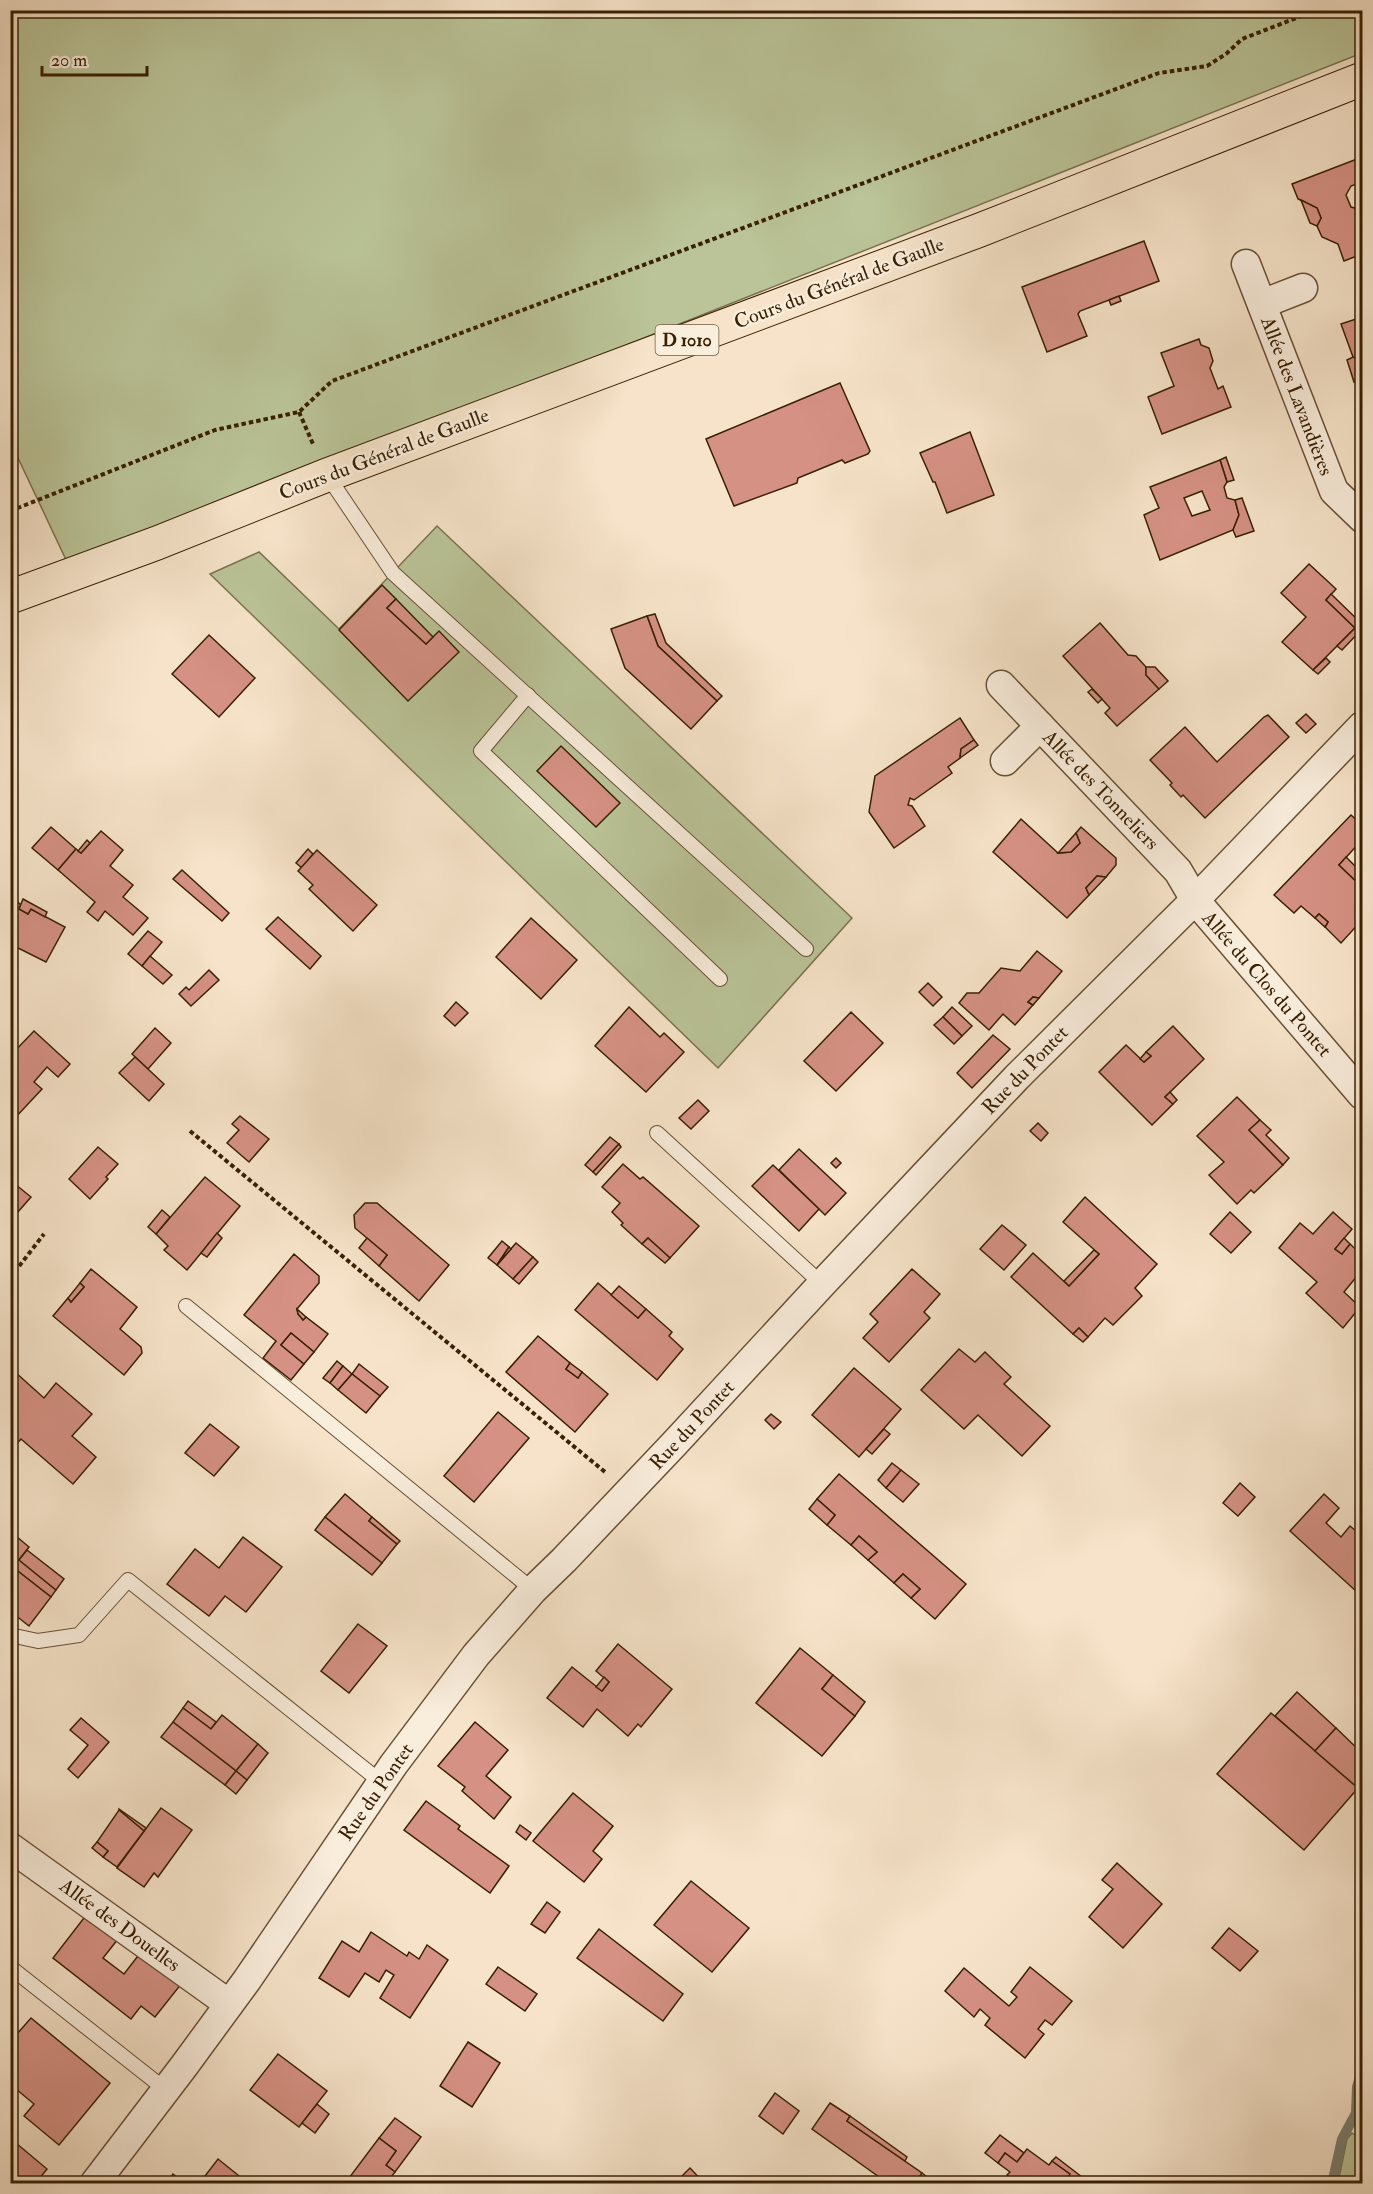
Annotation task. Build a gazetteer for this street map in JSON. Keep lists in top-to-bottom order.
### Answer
{
  "streets": {
    "main road": ["Cours du Général de Gaulle", "D 1010"],
    "street": [
      "Allée des Lavandières",
      "Allée des Tonneliers",
      "Allée du Clos du Pontet",
      "Rue du Pontet",
      "Allée des Douelles"
    ]
  },
  "crossings": [
    ["Allée des Tonneliers", "Allée du Clos du Pontet"],
    ["Allée des Tonneliers", "Rue du Pontet"],
    ["Allée du Clos du Pontet", "Rue du Pontet"],
    ["Rue du Pontet", "Allée des Douelles"]
  ],
  "scale_bar": "20 m"
}
